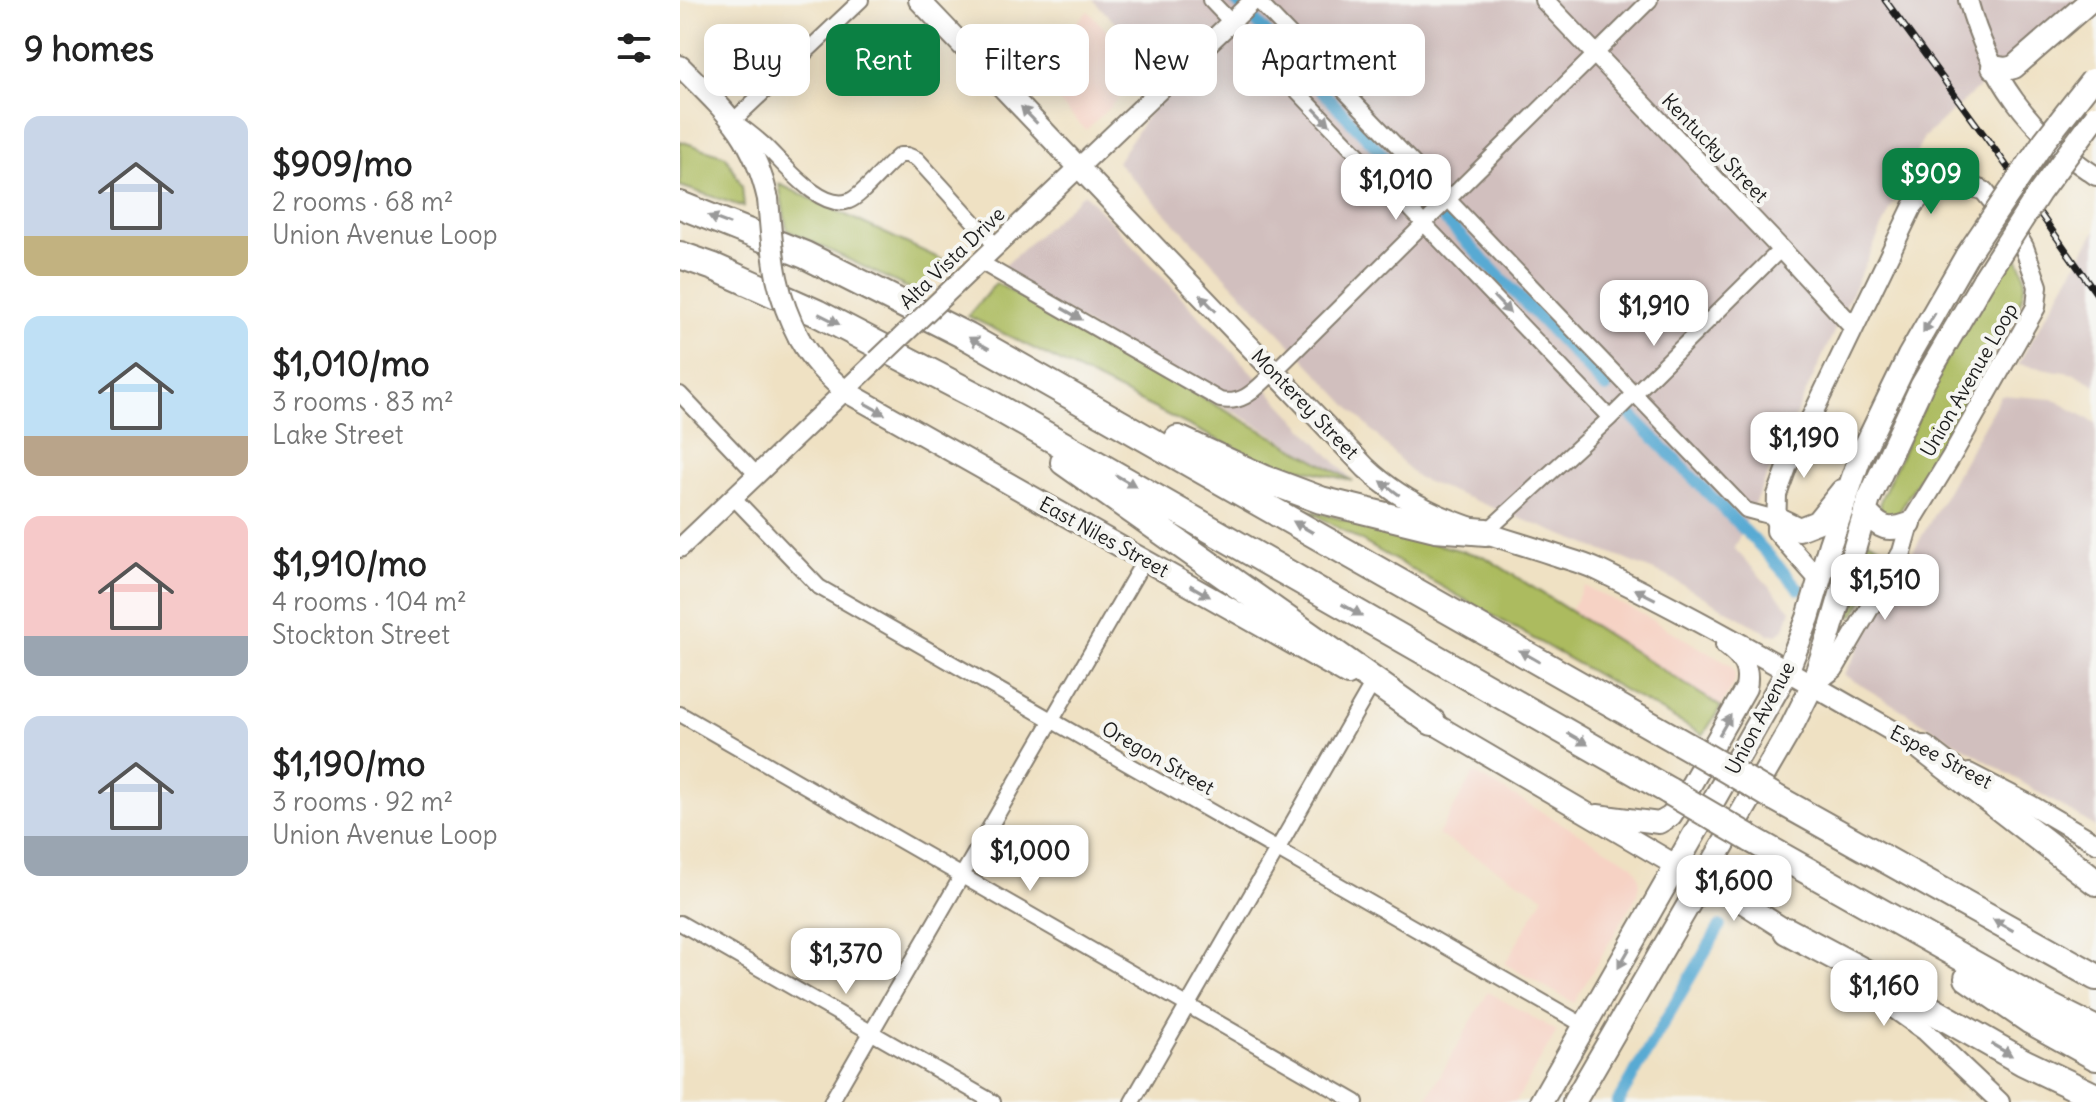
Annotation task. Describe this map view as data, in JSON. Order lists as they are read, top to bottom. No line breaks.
{"streets":{"main road":["Monterey Street","East Niles Street","Union Avenue","Espee Street"],"street":["Kentucky Street","Alta Vista Drive","Union Avenue Loop","Oregon Street"]},"crossings":[["Kentucky Street","Union Avenue Loop"],["Alta Vista Drive","Monterey Street"],["Alta Vista Drive","East Niles Street"],["Alta Vista Drive","Oregon Street"],["Union Avenue Loop","Union Avenue"],["Monterey Street","Union Avenue"],["Monterey Street","Espee Street"],["East Niles Street","Union Avenue"],["Union Avenue","Espee Street"],["Union Avenue","Oregon Street"]],"one_way":["Monterey Street","East Niles Street"],"page":{"heading":"9 homes","chip":["Buy","Rent","Filters","New","Apartment"],"list":[{"name":"$909/mo","note":"2 rooms · 68 m² · Union Avenue Loop"},{"name":"$1,010/mo","note":"3 rooms · 83 m² · Lake Street"},{"name":"$1,910/mo","note":"4 rooms · 104 m² · Stockton Street"},{"name":"$1,190/mo","note":"3 rooms · 92 m² · Union Avenue Loop"}],"price":["$909","$1,010","$1,910","$1,190","$1,510","$1,000","$1,600","$1,370","$1,160"]}}
